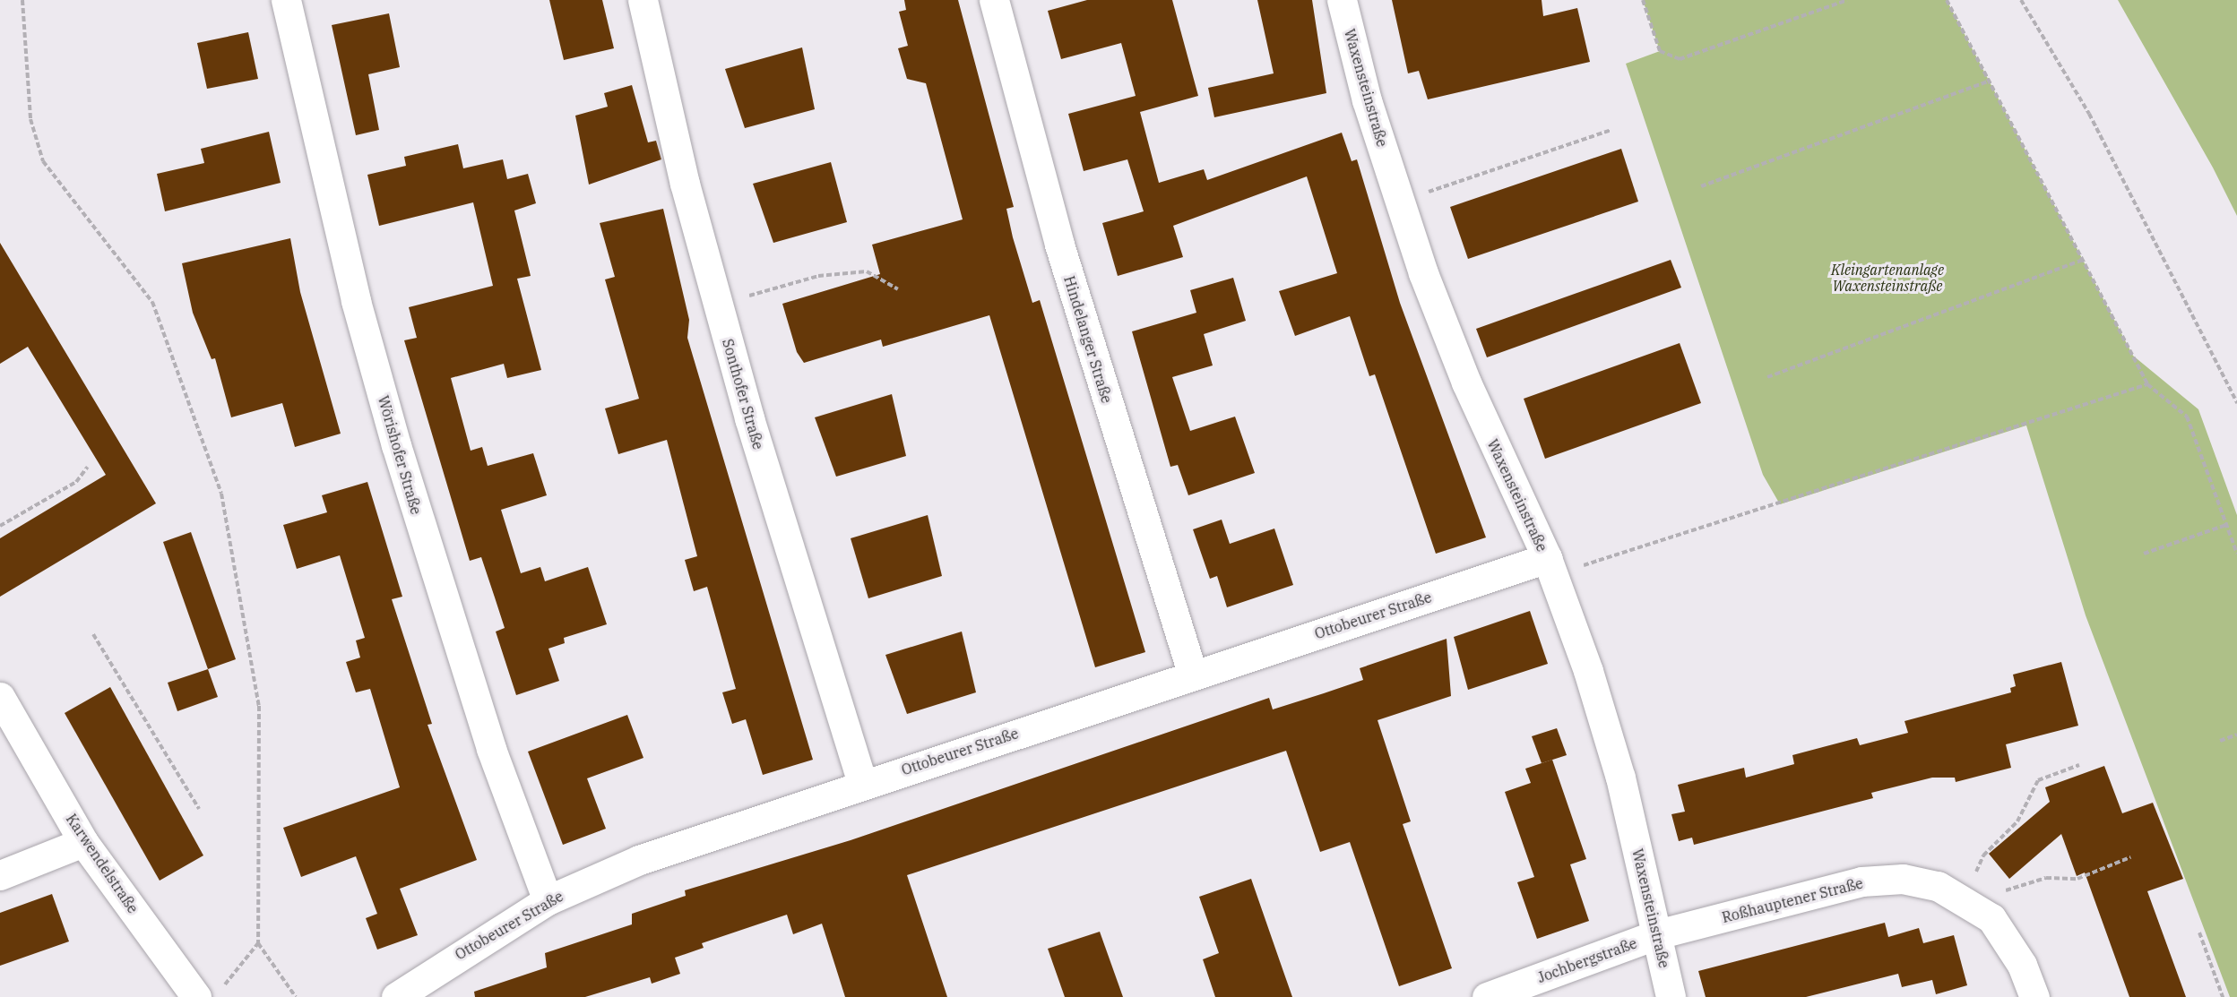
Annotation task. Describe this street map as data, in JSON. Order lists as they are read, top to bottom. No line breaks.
{"streets":{"street":["Waxensteinstraße","Hindelanger Straße","Sonthofer Straße","Wörishofer Straße","Ottobeurer Straße","Karwendelstraße","Roßhauptener Straße","Jochbergstraße"]},"crossings":[["Waxensteinstraße","Ottobeurer Straße"],["Waxensteinstraße","Roßhauptener Straße"],["Waxensteinstraße","Jochbergstraße"],["Hindelanger Straße","Ottobeurer Straße"],["Sonthofer Straße","Ottobeurer Straße"],["Wörishofer Straße","Ottobeurer Straße"],["Roßhauptener Straße","Jochbergstraße"]],"parks":["Kleingartenanlage Waxensteinstraße"]}
